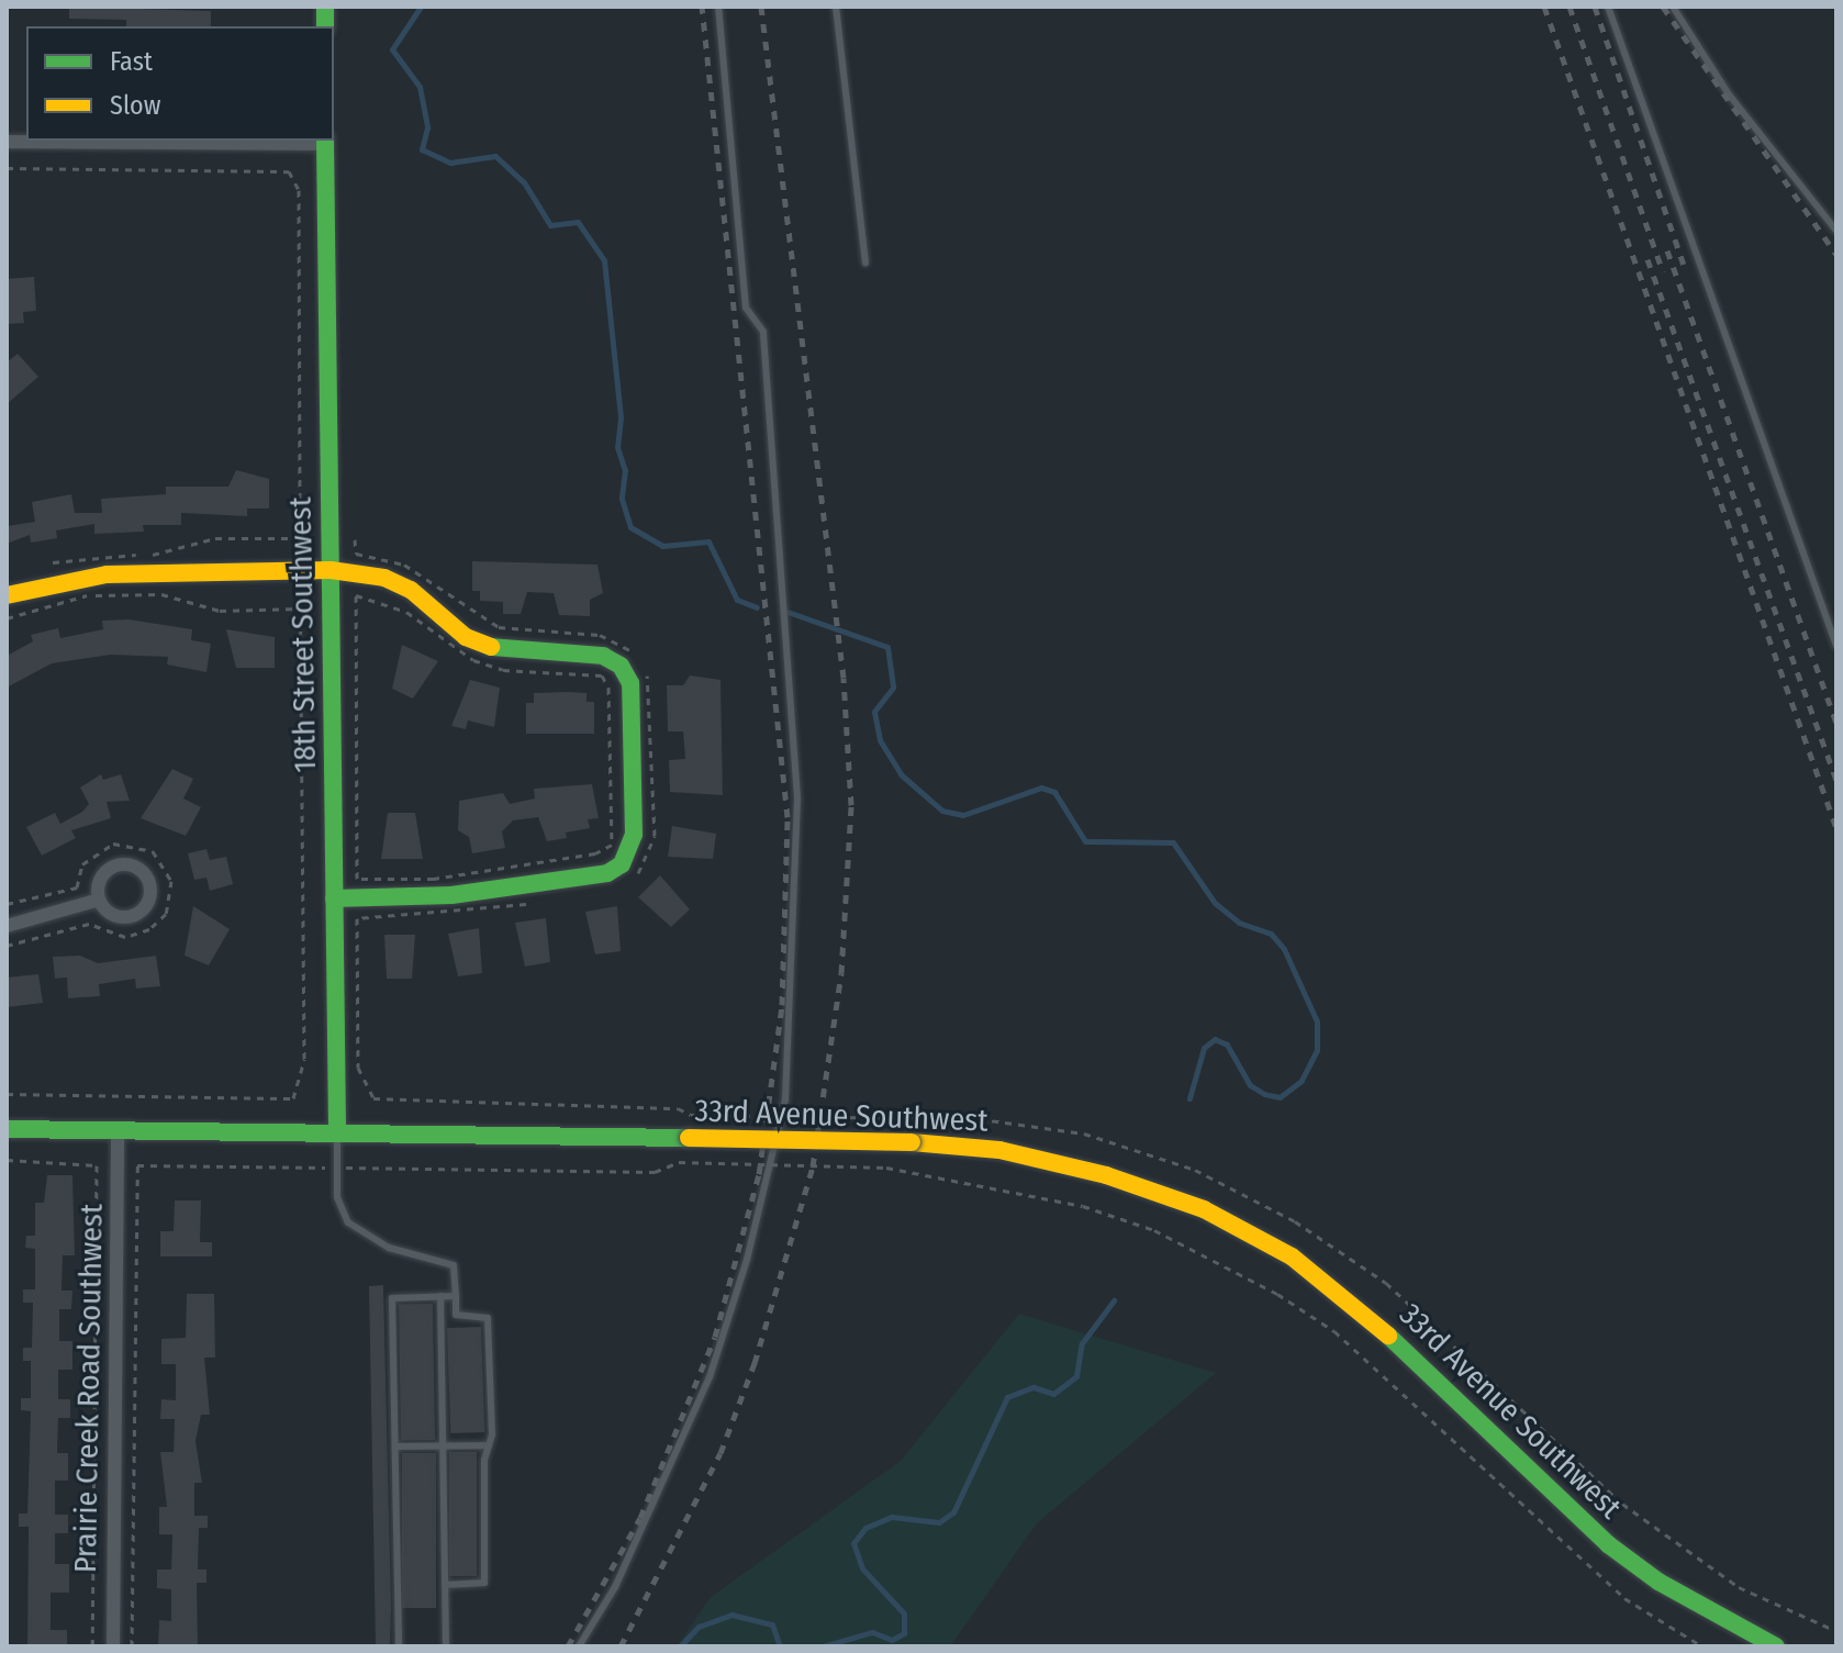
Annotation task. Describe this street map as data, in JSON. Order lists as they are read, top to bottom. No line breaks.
{"streets":{"street":["18th Street Southwest","33rd Avenue Southwest","Prairie Creek Road Southwest"]},"crossings":[["18th Street Southwest","33rd Avenue Southwest"],["33rd Avenue Southwest","Prairie Creek Road Southwest"]],"legend":["Fast","Slow"]}
